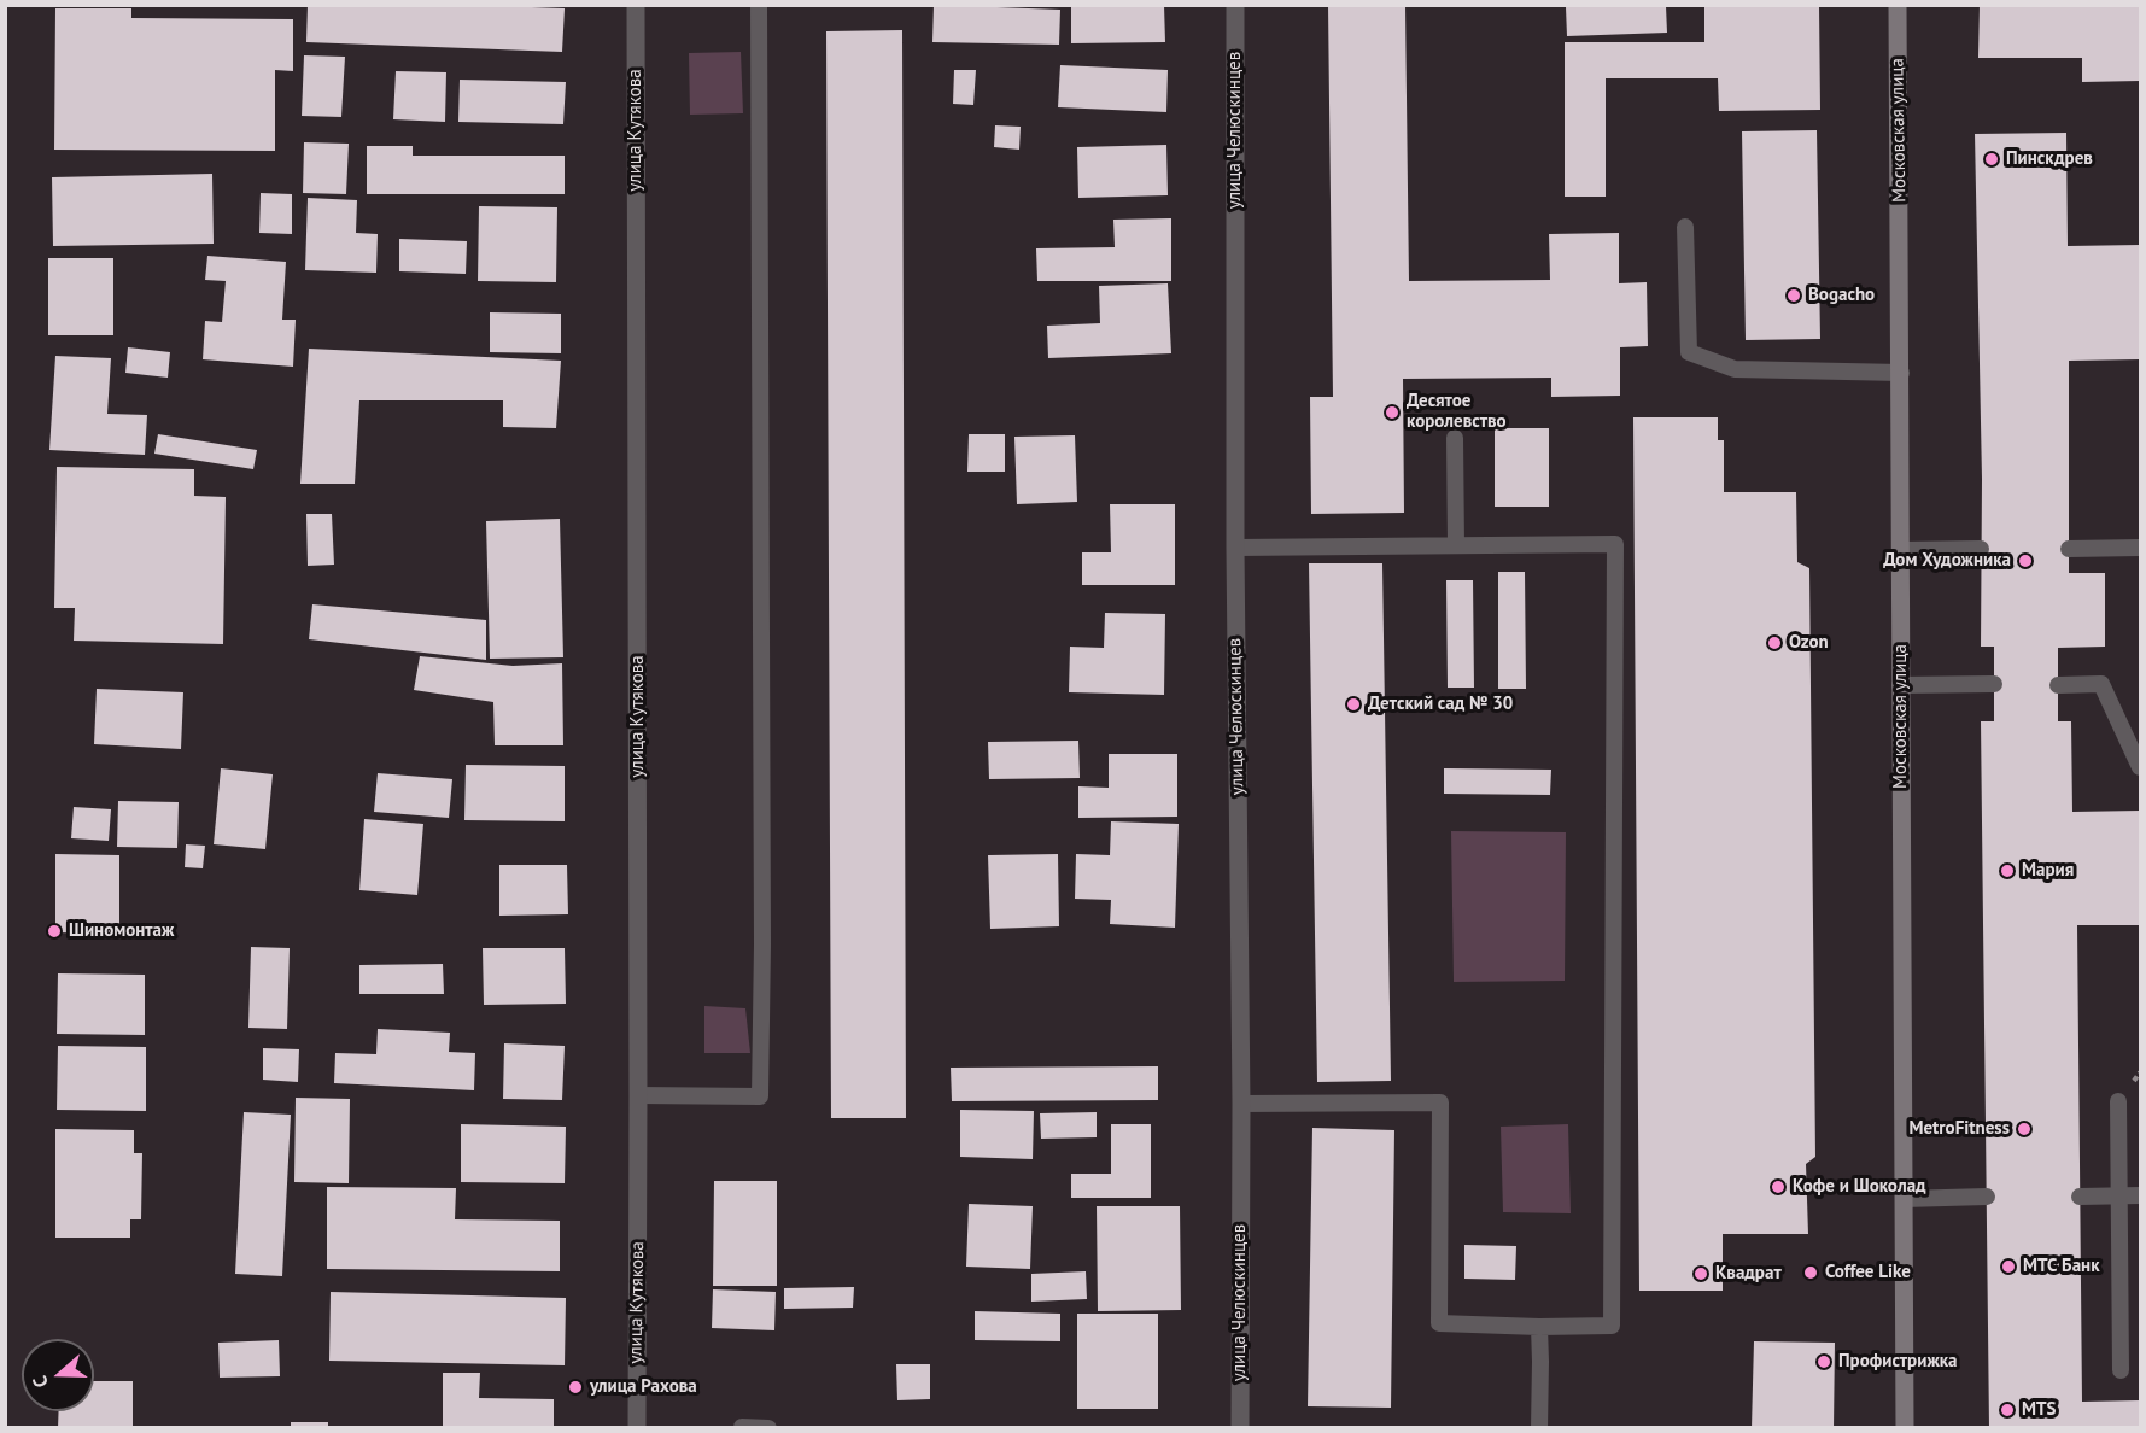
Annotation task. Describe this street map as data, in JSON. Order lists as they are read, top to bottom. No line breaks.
{"streets":{"main road":["Московская улица"],"street":["улица Кутякова","улица Челюскинцев"]},"places":["Пинскдрев","Bogacho","Десятое королевство","Дом Художника","Ozon","Детский сад № 30","Мария","Шиномонтаж","MetroFitness","Кофе и Шоколад","МТС Банк","Coffee Like","Квадрат","Профистрижка","улица Рахова","MTS"],"north":"left"}
